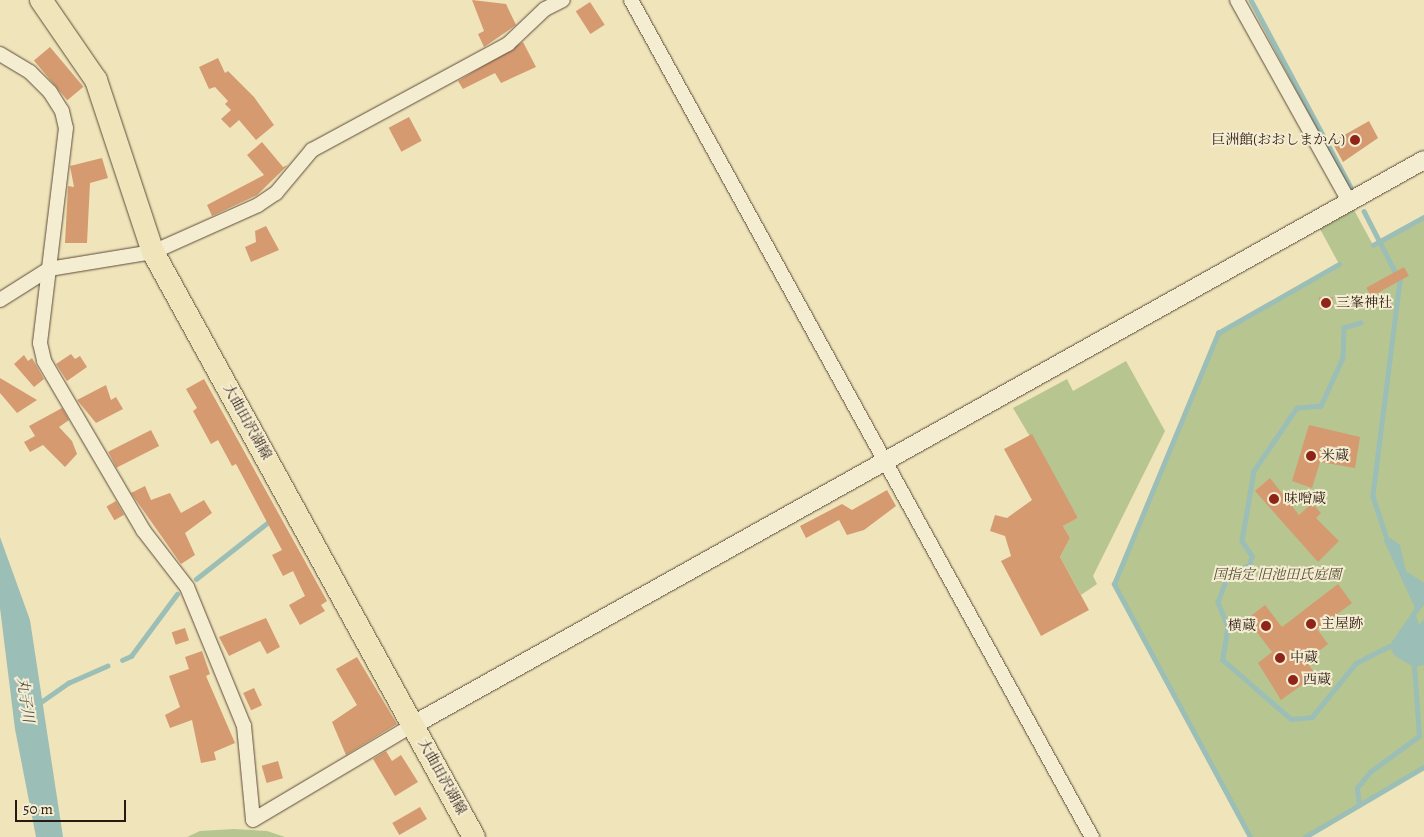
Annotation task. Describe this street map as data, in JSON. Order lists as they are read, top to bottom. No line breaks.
{"streets":{"main road":["大曲田沢湖線"]},"water":["丸子川"],"parks":["国指定 旧池田氏庭園"],"places":["巨洲館(おおしまかん)","三峯神社","米蔵","味噌蔵","主屋跡","横蔵","中蔵","西蔵"],"scale_bar":"50 m"}
